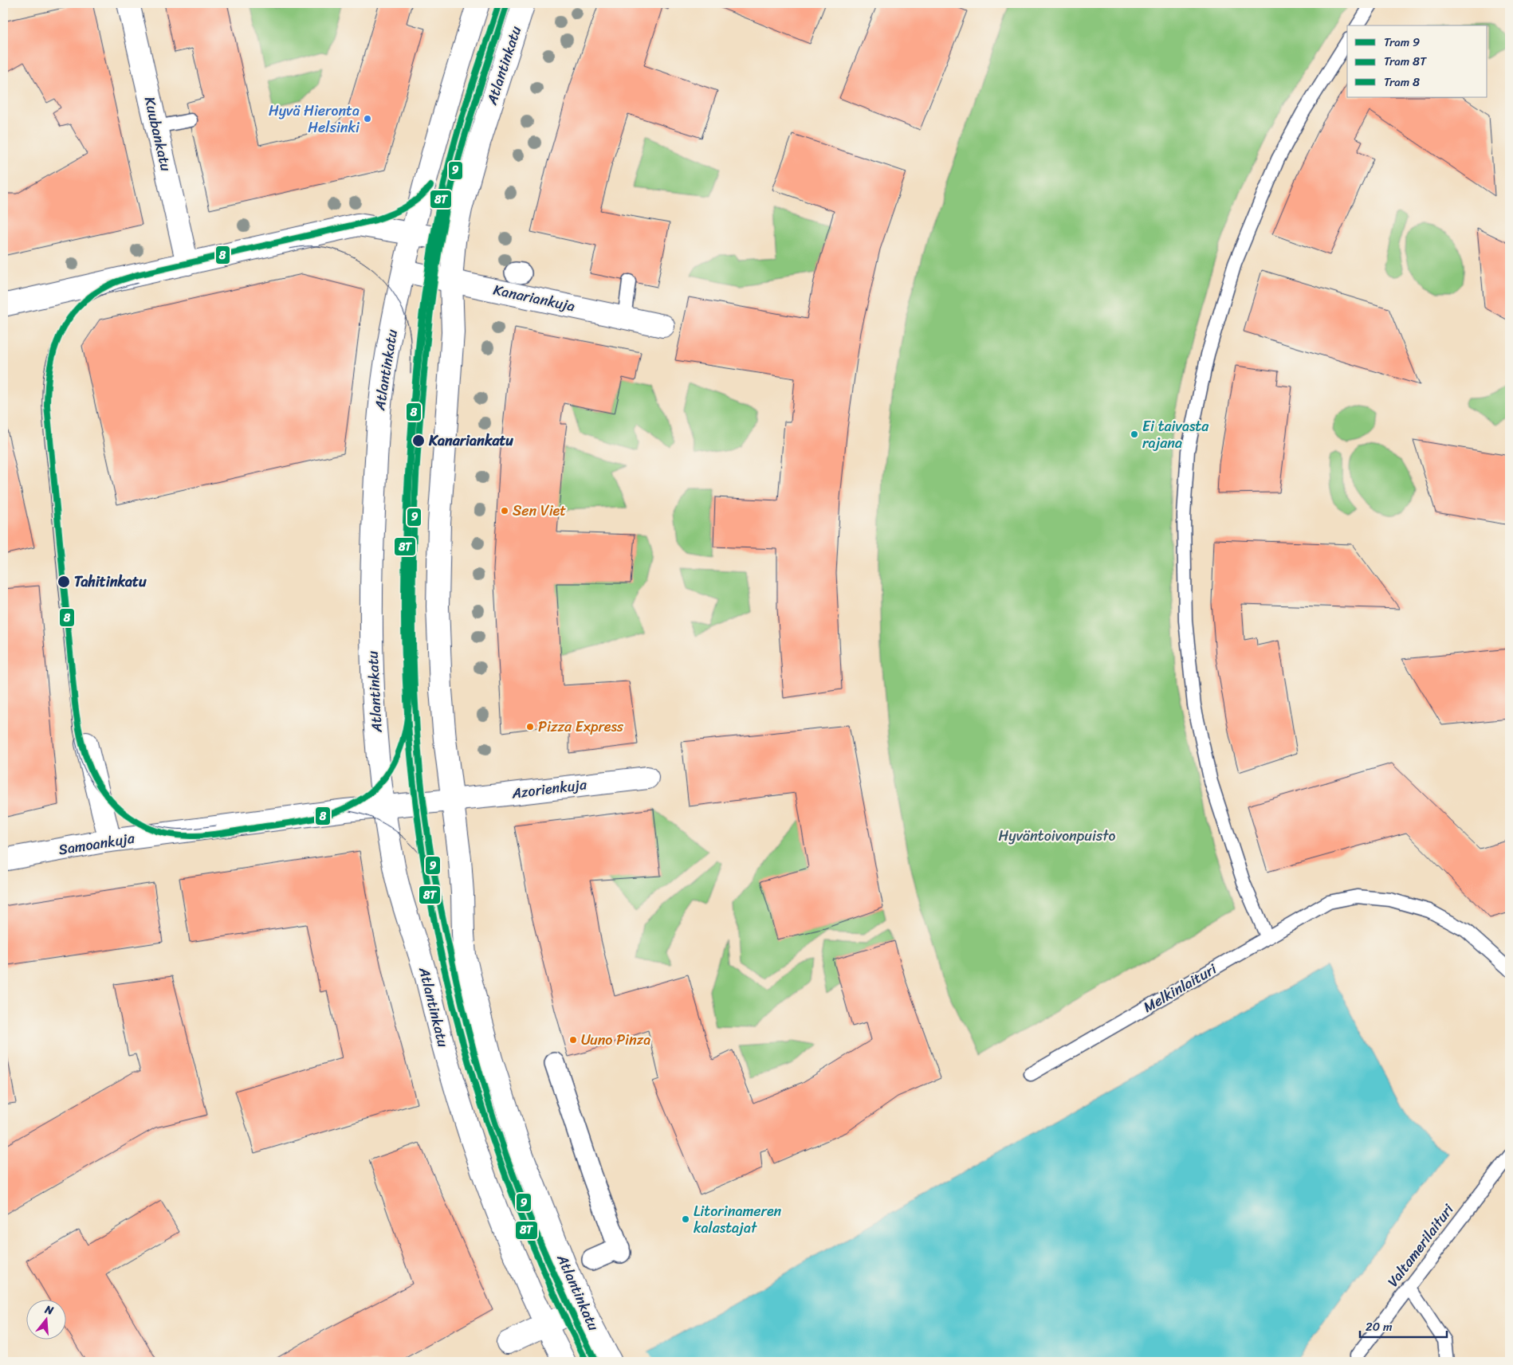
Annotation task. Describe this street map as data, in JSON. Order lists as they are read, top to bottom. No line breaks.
{"streets":{"street":["Atlantinkatu","Kuubankatu","Kanariankuja","Azorienkuja","Samoankuja"],"lane":["Melkinlaituri","Valtamerilaituri"]},"crossings":[["Atlantinkatu","Kanariankuja"],["Atlantinkatu","Azorienkuja"],["Atlantinkatu","Samoankuja"],["Azorienkuja","Samoankuja"]],"parks":["Hyväntoivonpuisto"],"places":["Hyvä Hieronta Helsinki","Ei taivasta rajana","Kanariankatu","Sen Viet","Tahitinkatu","Pizza Express","Uuno Pinza","Litorinameren kalastajat"],"lines":["tram line 9","tram line 8T","tram line 8"],"legend":["Tram 9","Tram 8T","Tram 8"],"scale_bar":"20 m","north":"top"}
